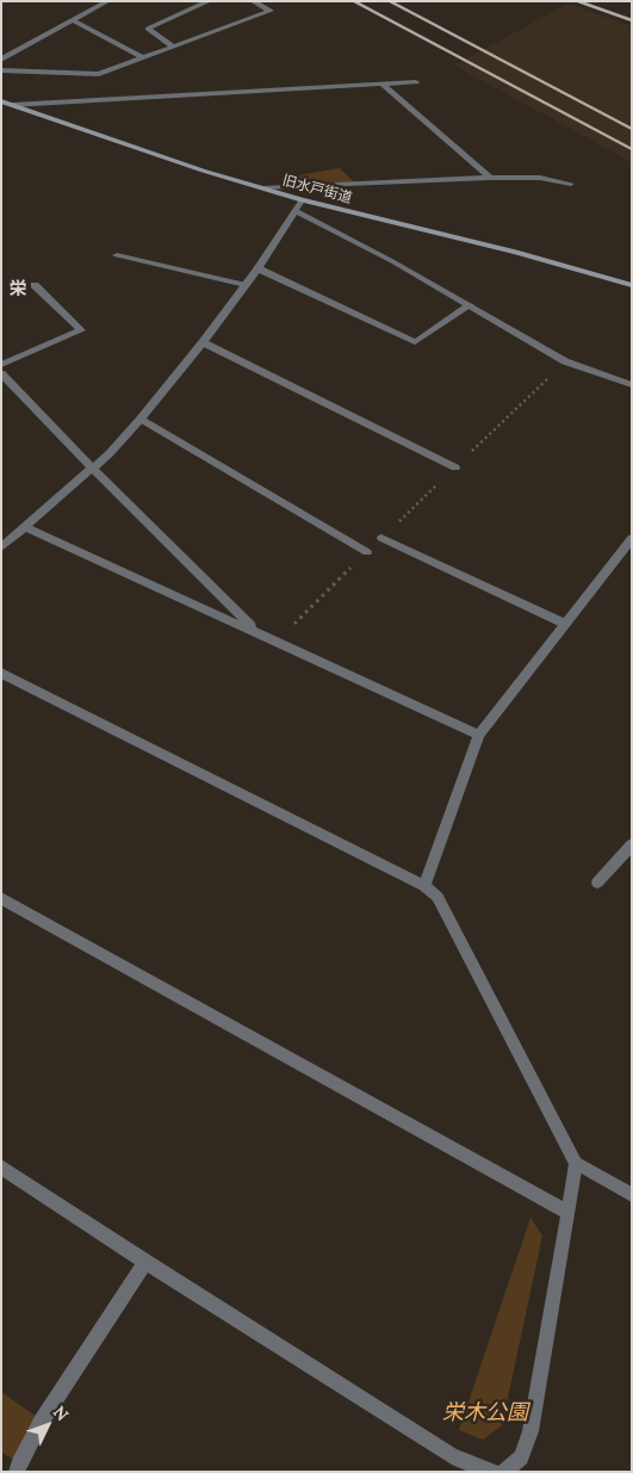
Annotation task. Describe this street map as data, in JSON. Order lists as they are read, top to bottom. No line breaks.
{"streets":{"street":["旧水戸街道"]},"districts":["栄"],"parks":["栄木公園"],"north":"top right"}
